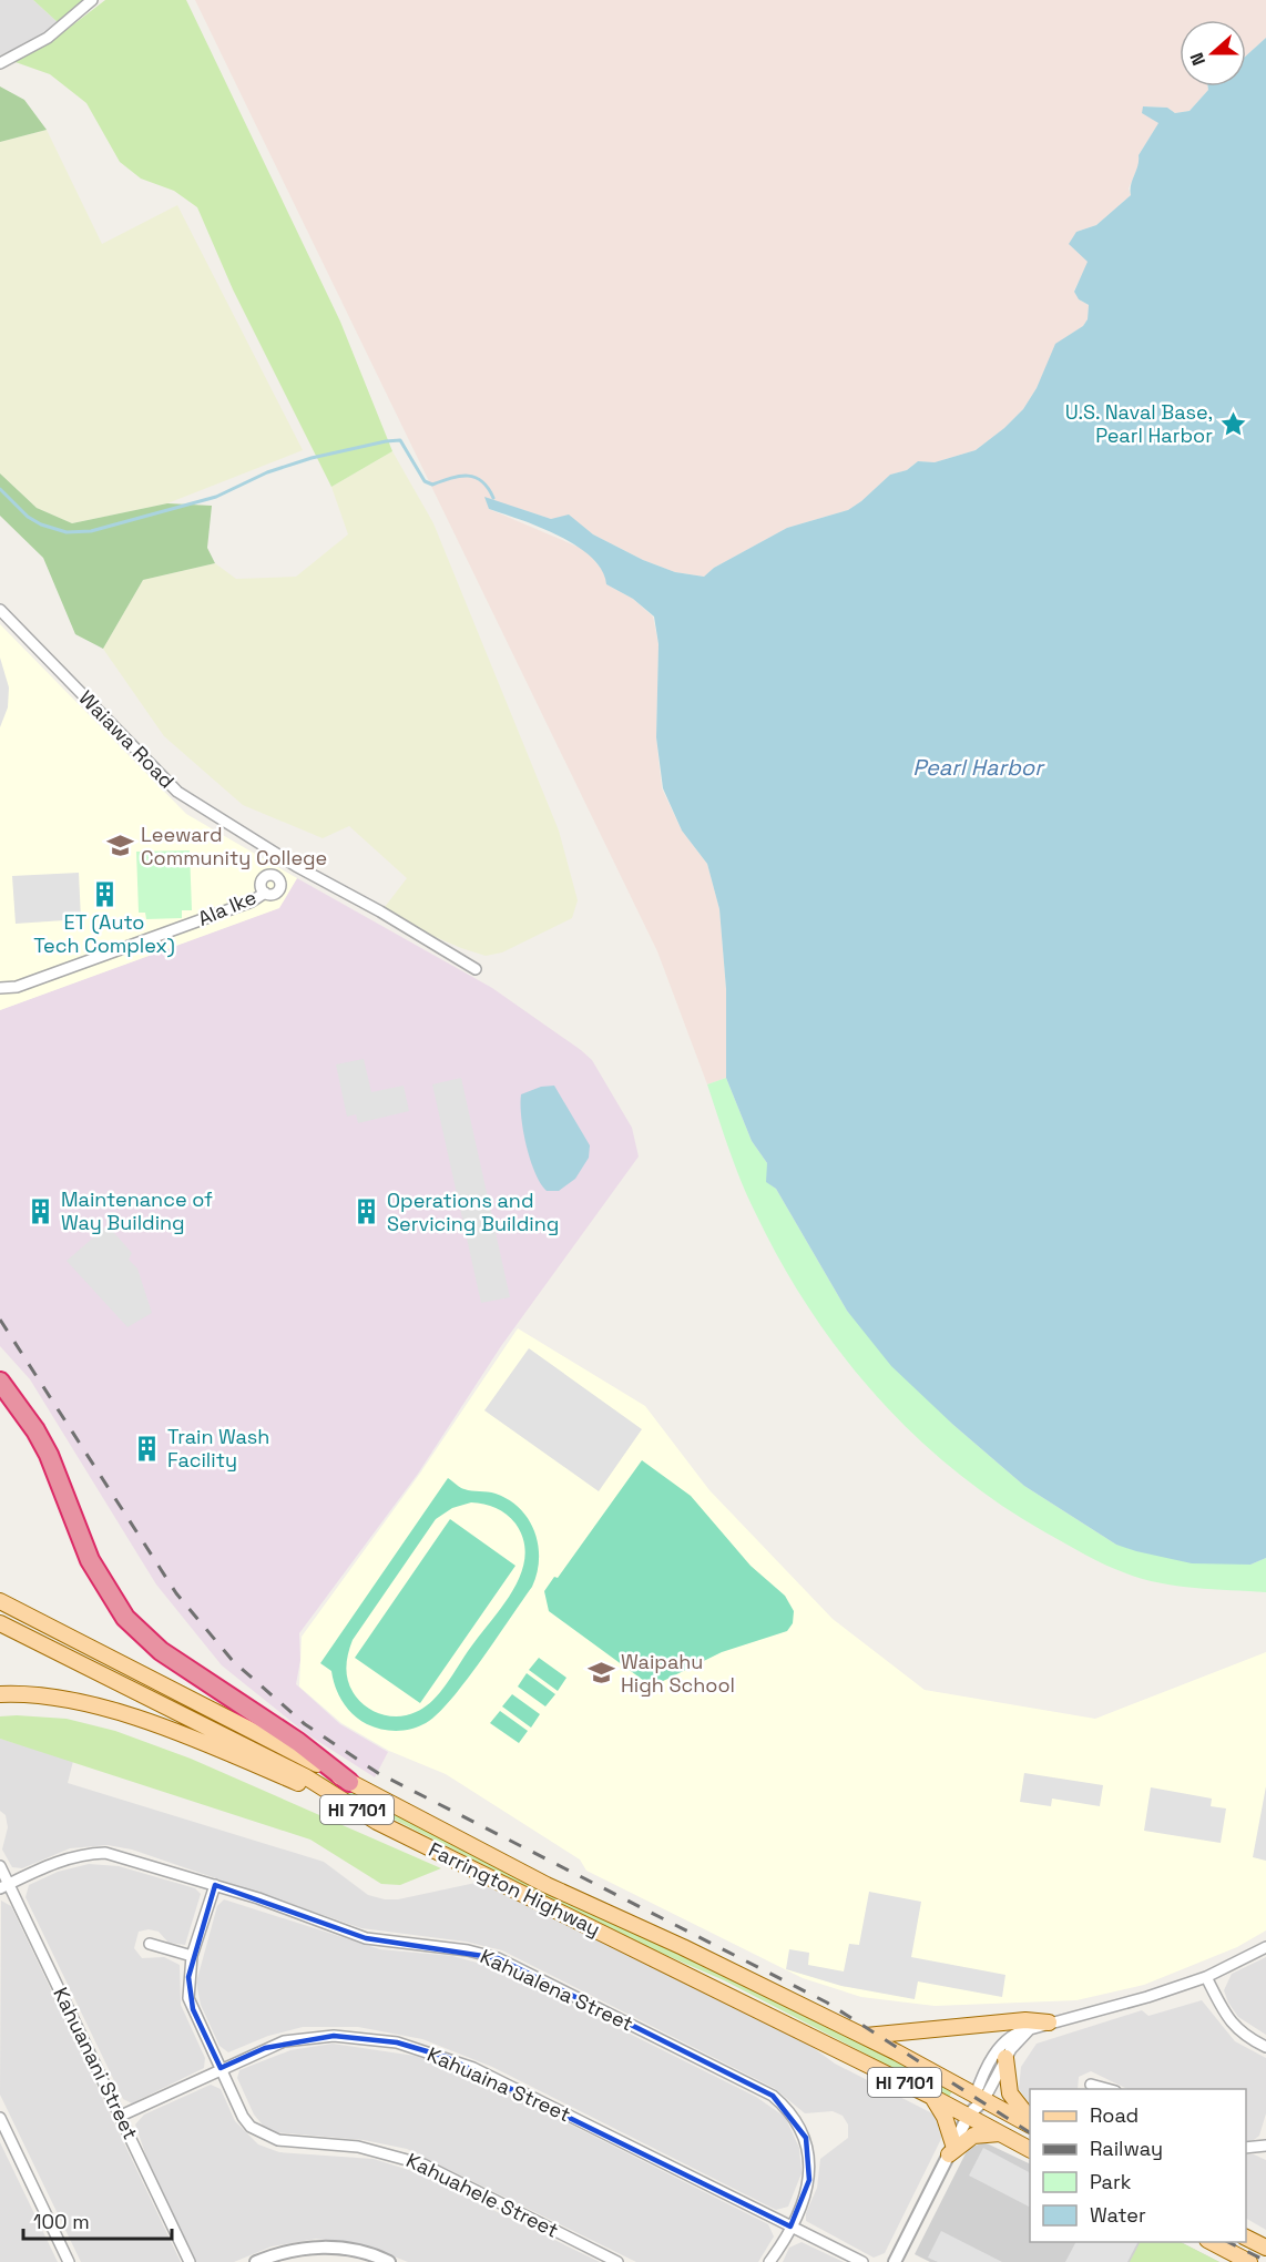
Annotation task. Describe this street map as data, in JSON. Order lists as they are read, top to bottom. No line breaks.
{"streets":{"main road":["HI 7101","Farrington Highway"],"street":["Waiawa Road","Ala Ike","Kahualena Street","Kahuanani Street","Kahuaina Street","Kahuahele Street"]},"crossings":[["Kahualena Street","Kahuanani Street"],["Kahualena Street","Kahuaina Street"],["Kahualena Street","Kahuahele Street"],["Kahuanani Street","Kahuaina Street"],["Kahuaina Street","Kahuahele Street"]],"water":["Pearl Harbor"],"places":{"place":["U.S. Naval Base, Pearl Harbor"],"school or university":["Leeward Community College","Waipahu High School"],"building":["ET (Auto Tech Complex)","Maintenance of Way Building","Operations and Servicing Building","Train Wash Facility"]},"legend":["Road","Railway","Park","Water"],"scale_bar":"100 m","north":"left"}
